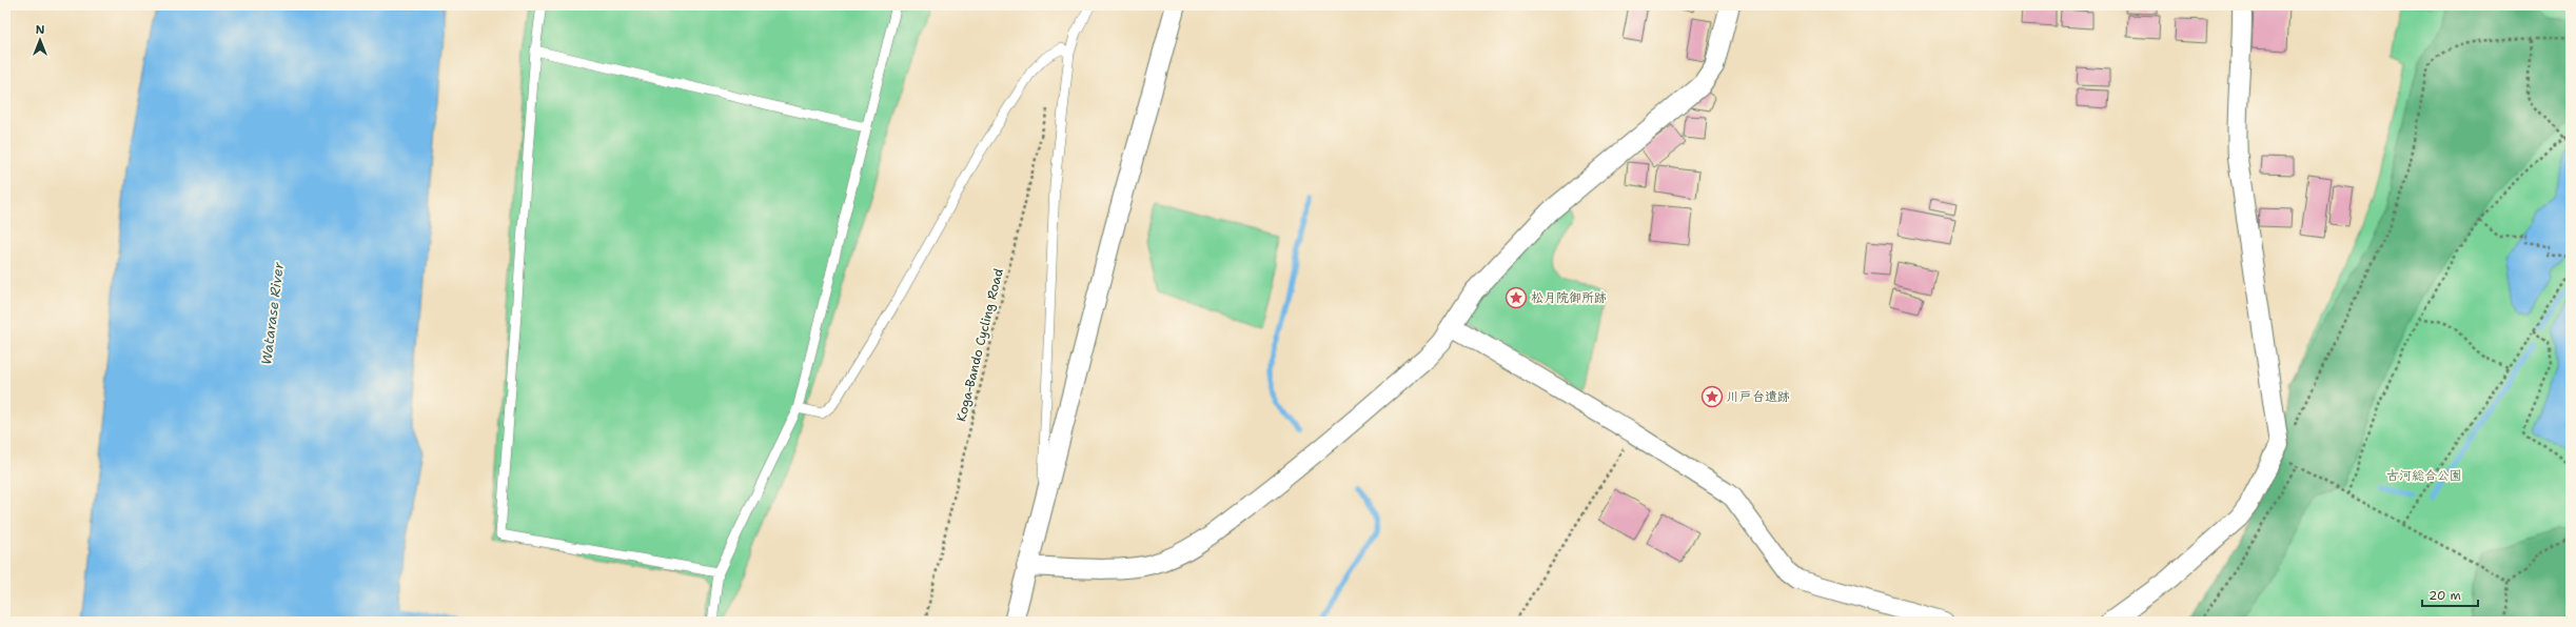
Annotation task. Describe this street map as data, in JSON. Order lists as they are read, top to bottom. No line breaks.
{"streets":{"path":["Koga-Bando Cycling Road"]},"water":["Watarase River"],"parks":["古河総合公園"],"places":{"place":["松月院御所跡","川戸台遺跡"]},"scale_bar":"20 m","north":"top"}
